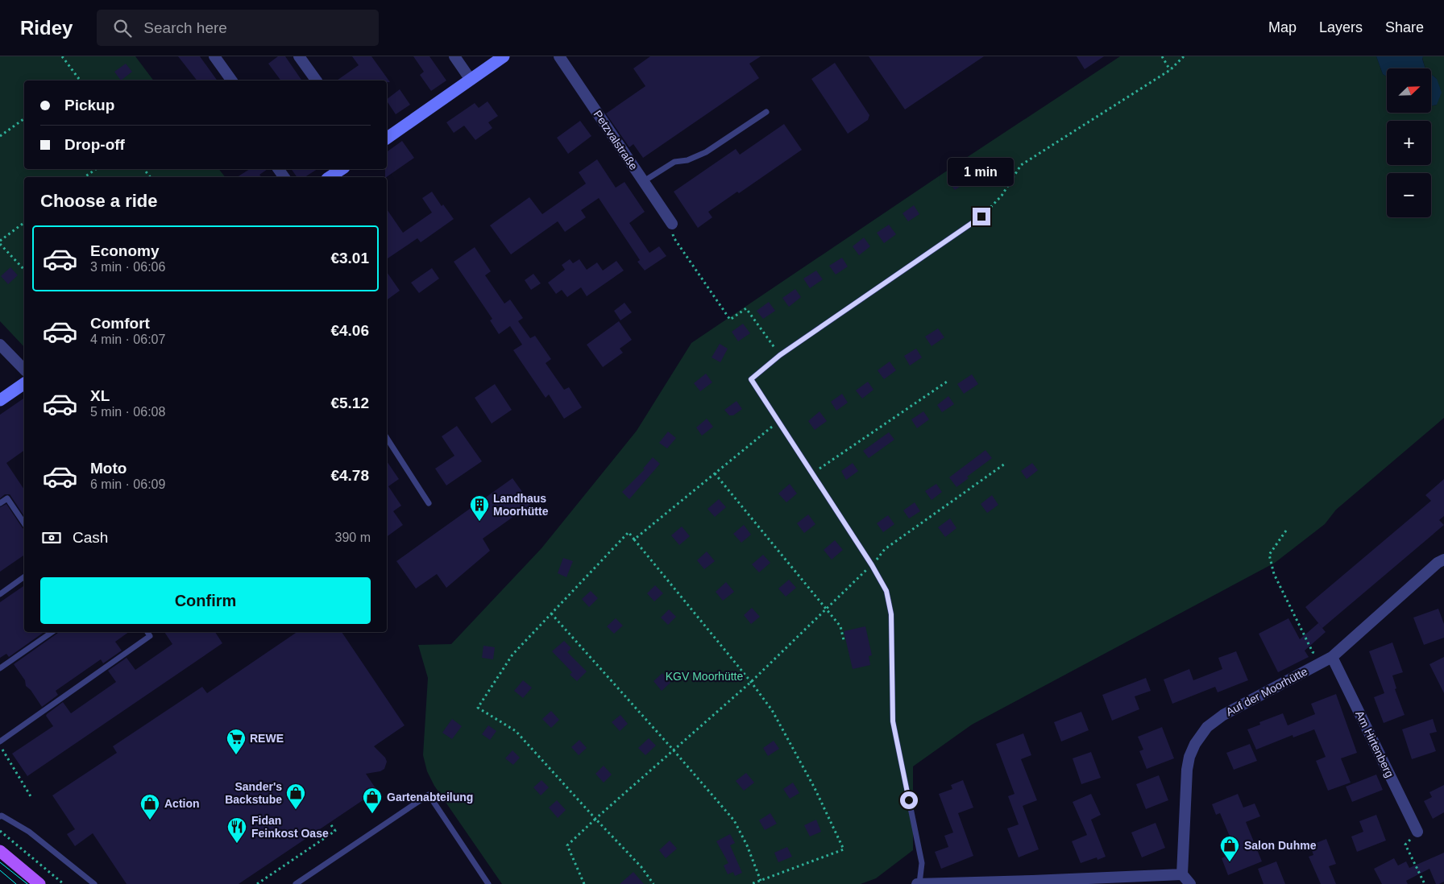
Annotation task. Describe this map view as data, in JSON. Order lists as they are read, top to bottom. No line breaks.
{"streets":{"street":["Petzvalstraße","Auf der Moorhütte","Am Hirtenberg"]},"crossings":[["Auf der Moorhütte","Am Hirtenberg"]],"parks":["KGV Moorhütte"],"places":{"building":["Landhaus Moorhütte"],"supermarket":["REWE"],"shop":["Sander's Backstube","Gartenabteilung","Action","Salon Duhme"],"restaurant":["Fidan Feinkost Oase"]},"north":"top right","page":{"header":"Ridey","search":"Search here","nav":["Map","Layers","Share"],"map_buttons":["+","−"],"banner":["Pickup","Drop-off"],"bubble":"1 min","heading":"Choose a ride","list":[{"name":"Economy","note":"3 min · 06:06","value":"€3.01"},{"name":"Comfort","note":"4 min · 06:07","value":"€4.06"},{"name":"XL","note":"5 min · 06:08","value":"€5.12"},{"name":"Moto","note":"6 min · 06:09","value":"€4.78"}],"pay":["Cash","390 m"],"buttons":"Confirm"}}
